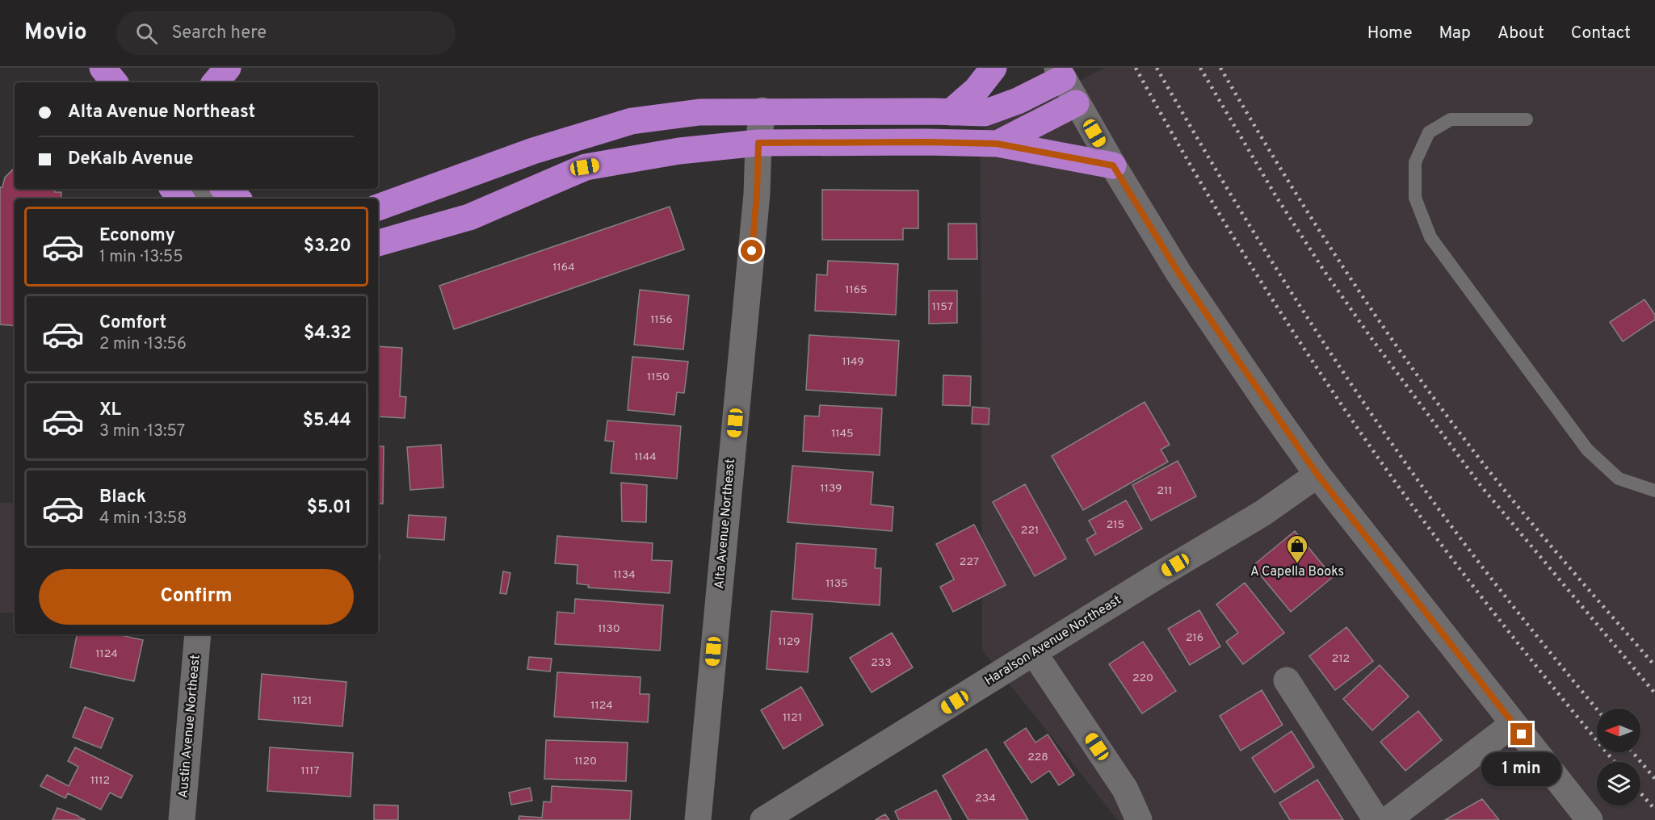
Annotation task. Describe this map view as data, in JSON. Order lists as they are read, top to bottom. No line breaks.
{"streets":{"street":["Alta Avenue Northeast","Haralson Avenue Northeast","Austin Avenue Northeast"]},"places":{"shop":["A Capella Books"]},"house_numbers":["1164","1165","1157","1156","1149","1150","1145","1144","1139","211","215","221","227","1134","1135","1130","216","1129","1124","212","233","220","1121","1124","1121","228","1120","1117","1112","234"],"north":"left","page":{"header":"Movio","search":"Search here","nav":["Home","Map","About","Contact"],"banner":["Alta Avenue Northeast","DeKalb Avenue"],"list":[{"name":"Economy","note":"1 min · 13:55","value":"$3.20"},{"name":"Comfort","note":"2 min · 13:56","value":"$4.32"},{"name":"XL","note":"3 min · 13:57","value":"$5.44"},{"name":"Black","note":"4 min · 13:58","value":"$5.01"}],"buttons":"Confirm","bubble":"1 min"}}
